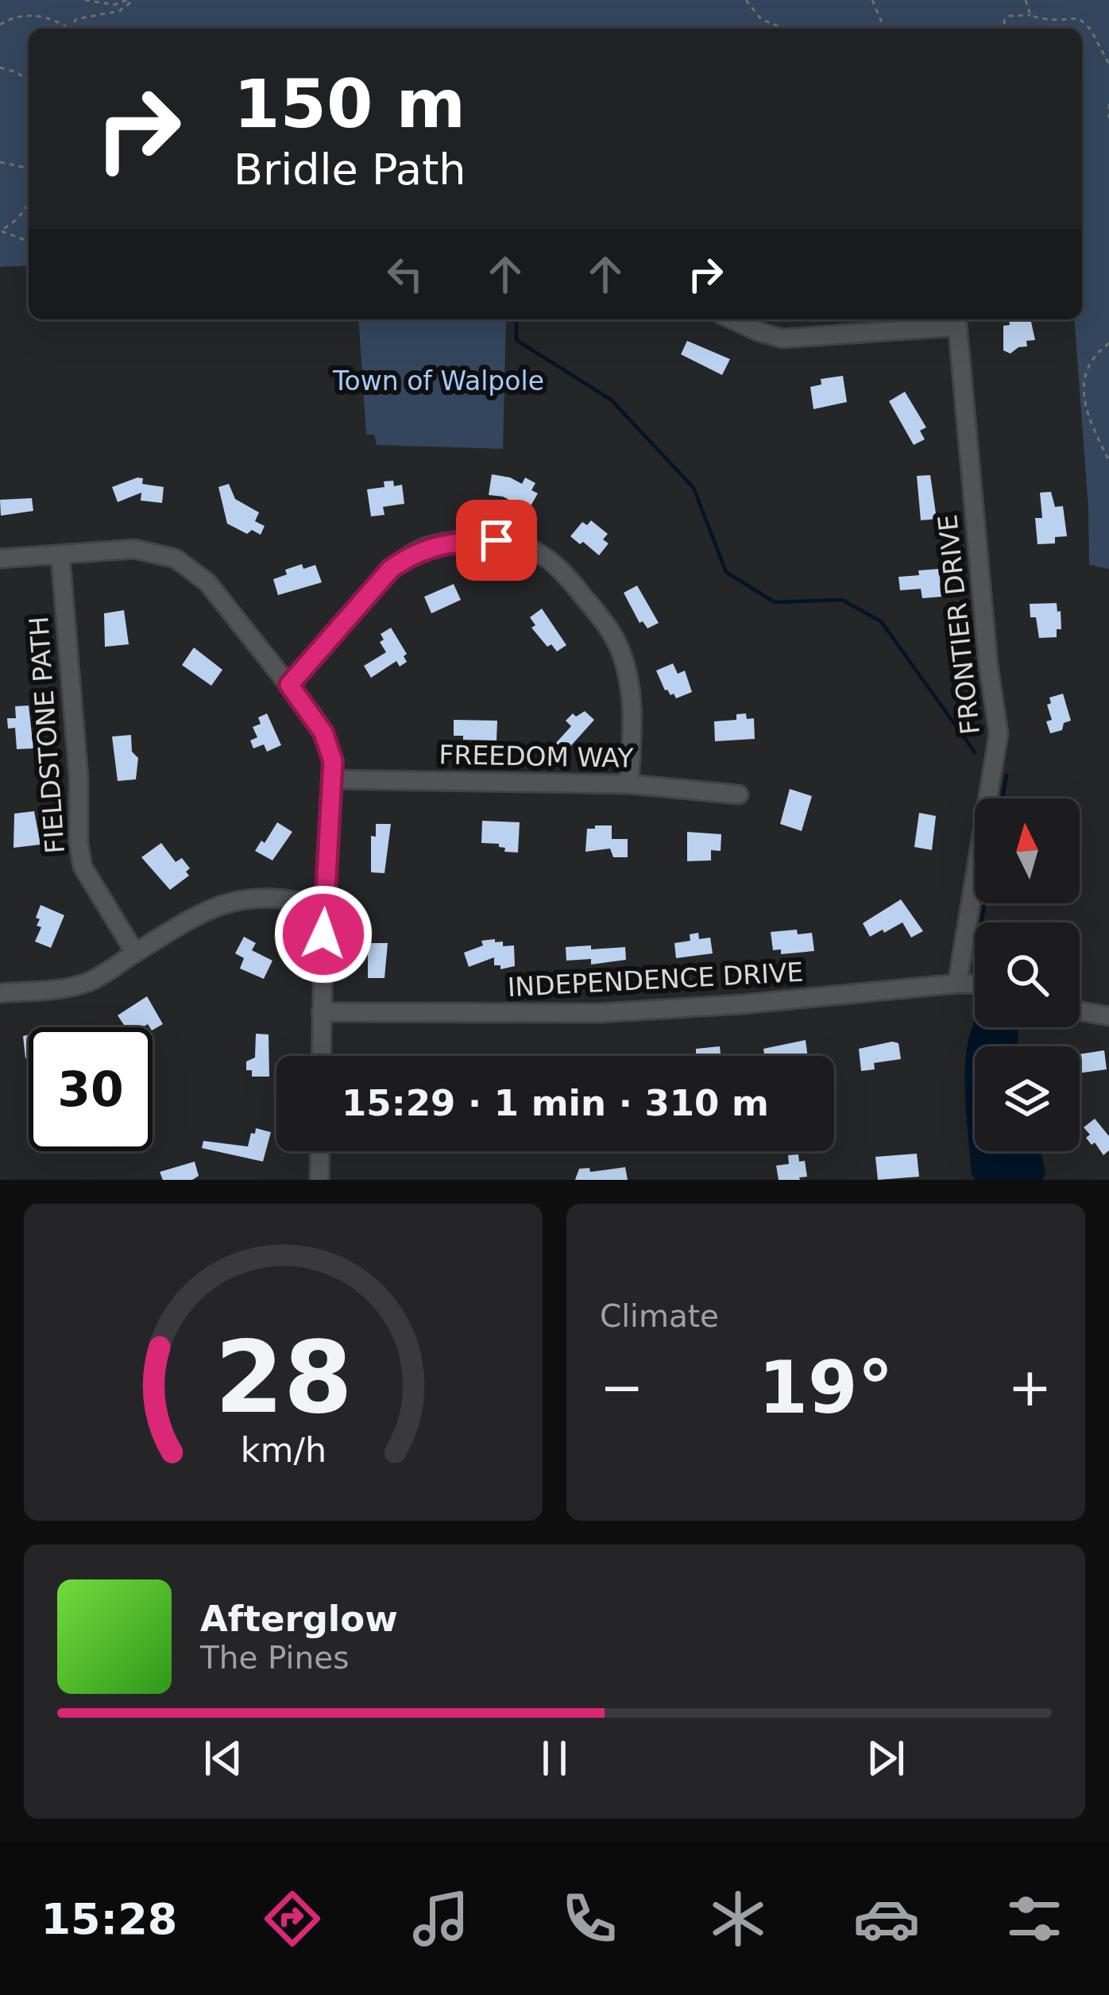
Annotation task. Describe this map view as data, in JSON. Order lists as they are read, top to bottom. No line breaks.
{"streets":{"street":["FRONTIER DRIVE","FIELDSTONE PATH","FREEDOM WAY","INDEPENDENCE DRIVE"]},"crossings":[["FRONTIER DRIVE","INDEPENDENCE DRIVE"]],"parks":["Town of Walpole"],"north":"top","page":{"turn":["150 m","Bridle Path"],"limit":"30","trip":"15:29 · 1 min · 310 m","tile":"Climate","heat":["−","19°","+"],"song":["Afterglow","The Pines"],"tabs":"15:28","gauge":["28","km/h"]}}
